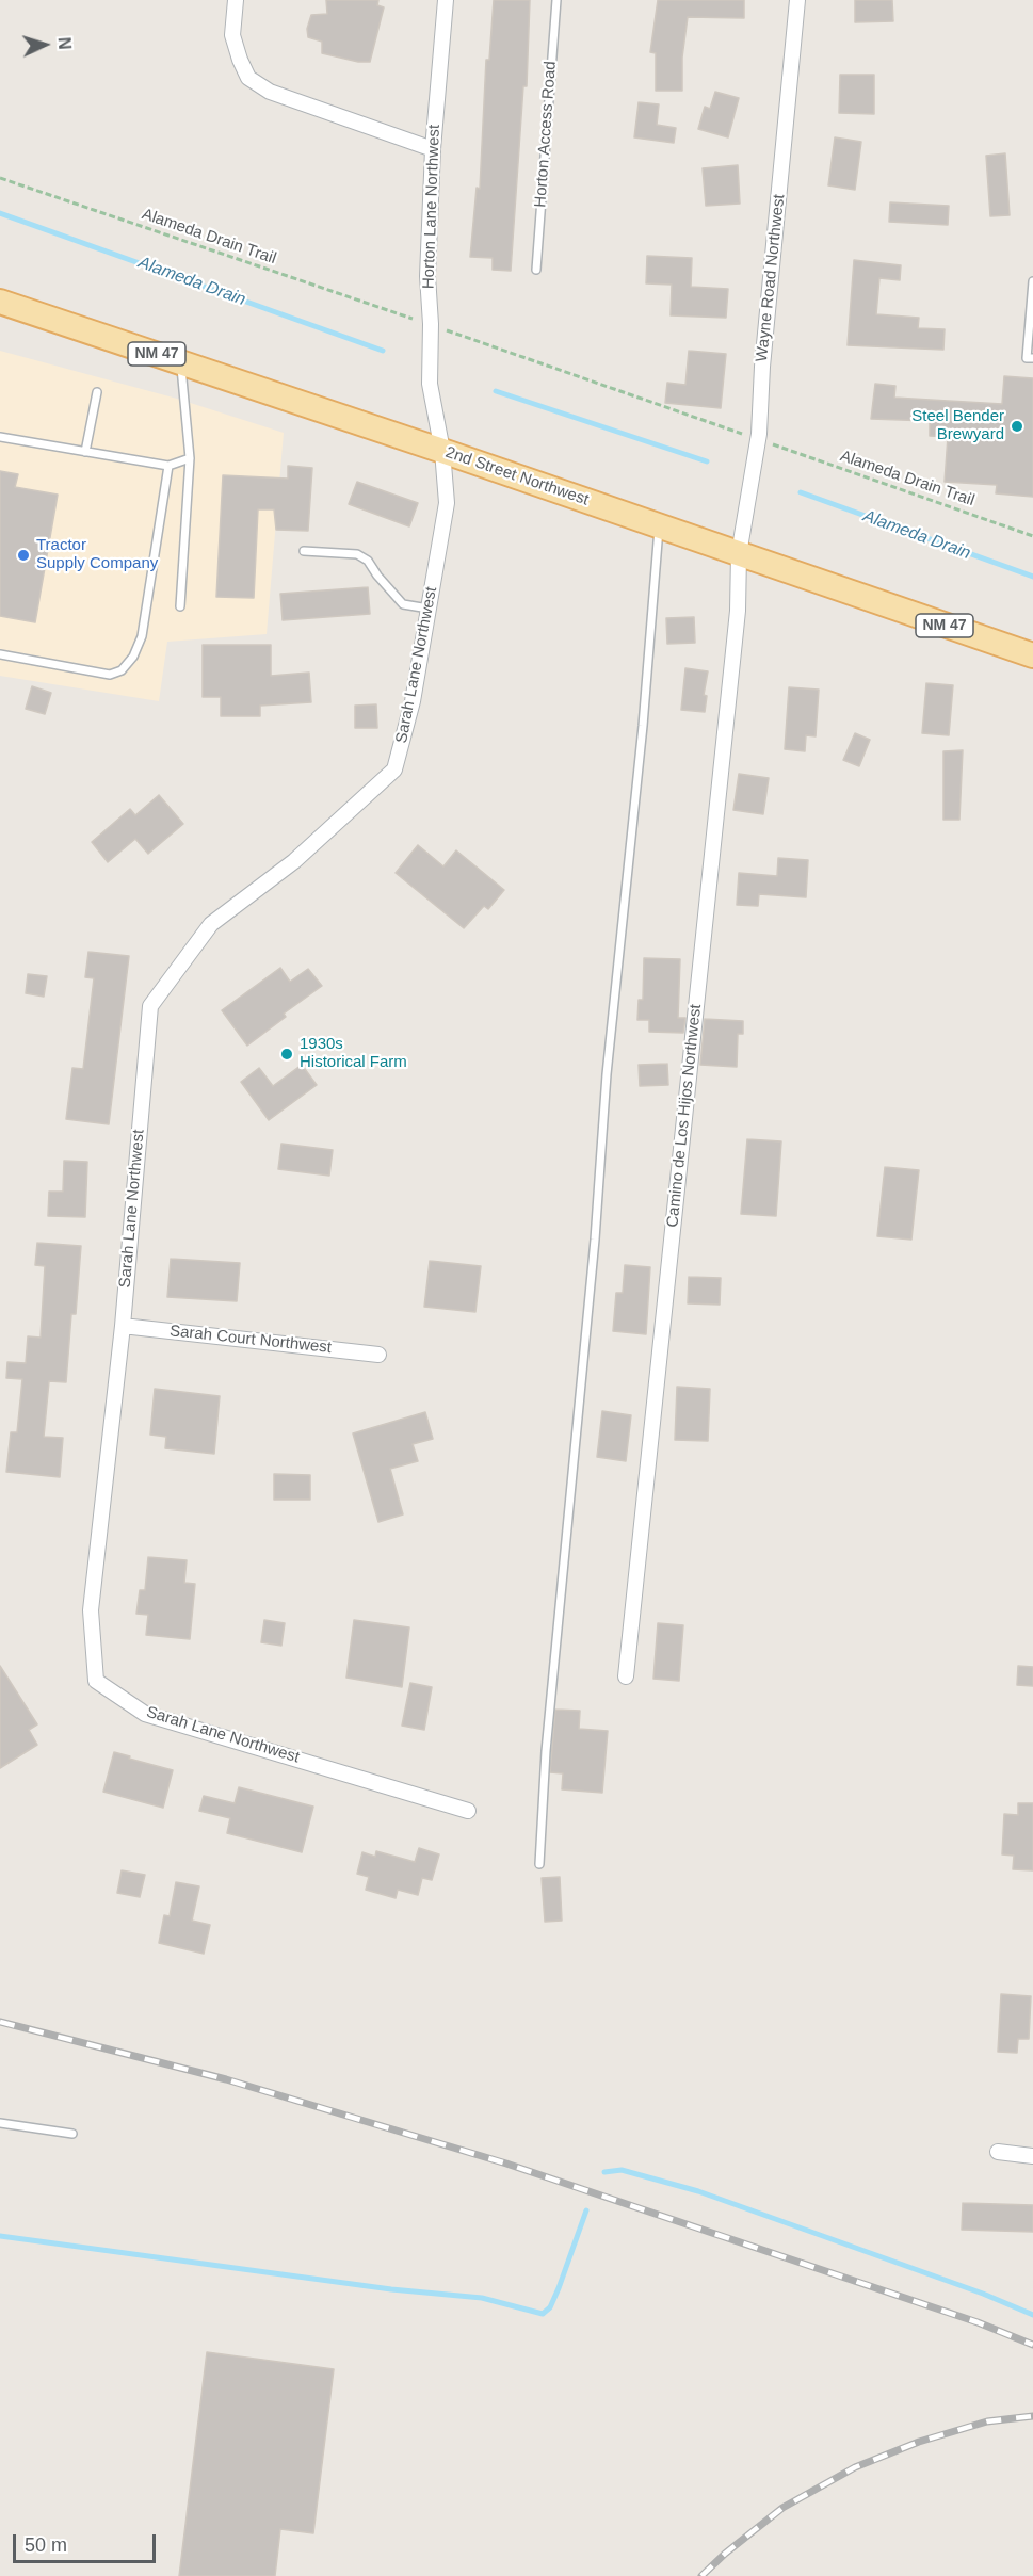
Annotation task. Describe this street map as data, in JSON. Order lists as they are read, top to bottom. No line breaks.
{"streets":{"main road":["NM 47","2nd Street Northwest"],"street":["Horton Lane Northwest","Wayne Road Northwest","Sarah Lane Northwest","Camino de Los Hijos Northwest","Sarah Court Northwest"],"lane":["Horton Access Road"],"path":["Alameda Drain Trail"]},"crossings":[["Horton Lane Northwest","2nd Street Northwest"],["Horton Lane Northwest","Sarah Lane Northwest"],["Wayne Road Northwest","2nd Street Northwest"],["Wayne Road Northwest","Camino de Los Hijos Northwest"],["2nd Street Northwest","Sarah Lane Northwest"],["2nd Street Northwest","Camino de Los Hijos Northwest"],["Sarah Lane Northwest","Sarah Court Northwest"]],"water":["Alameda Drain"],"places":["Steel Bender Brewyard","Tractor Supply Company","1930s Historical Farm"],"scale_bar":"50 m","north":"right"}
